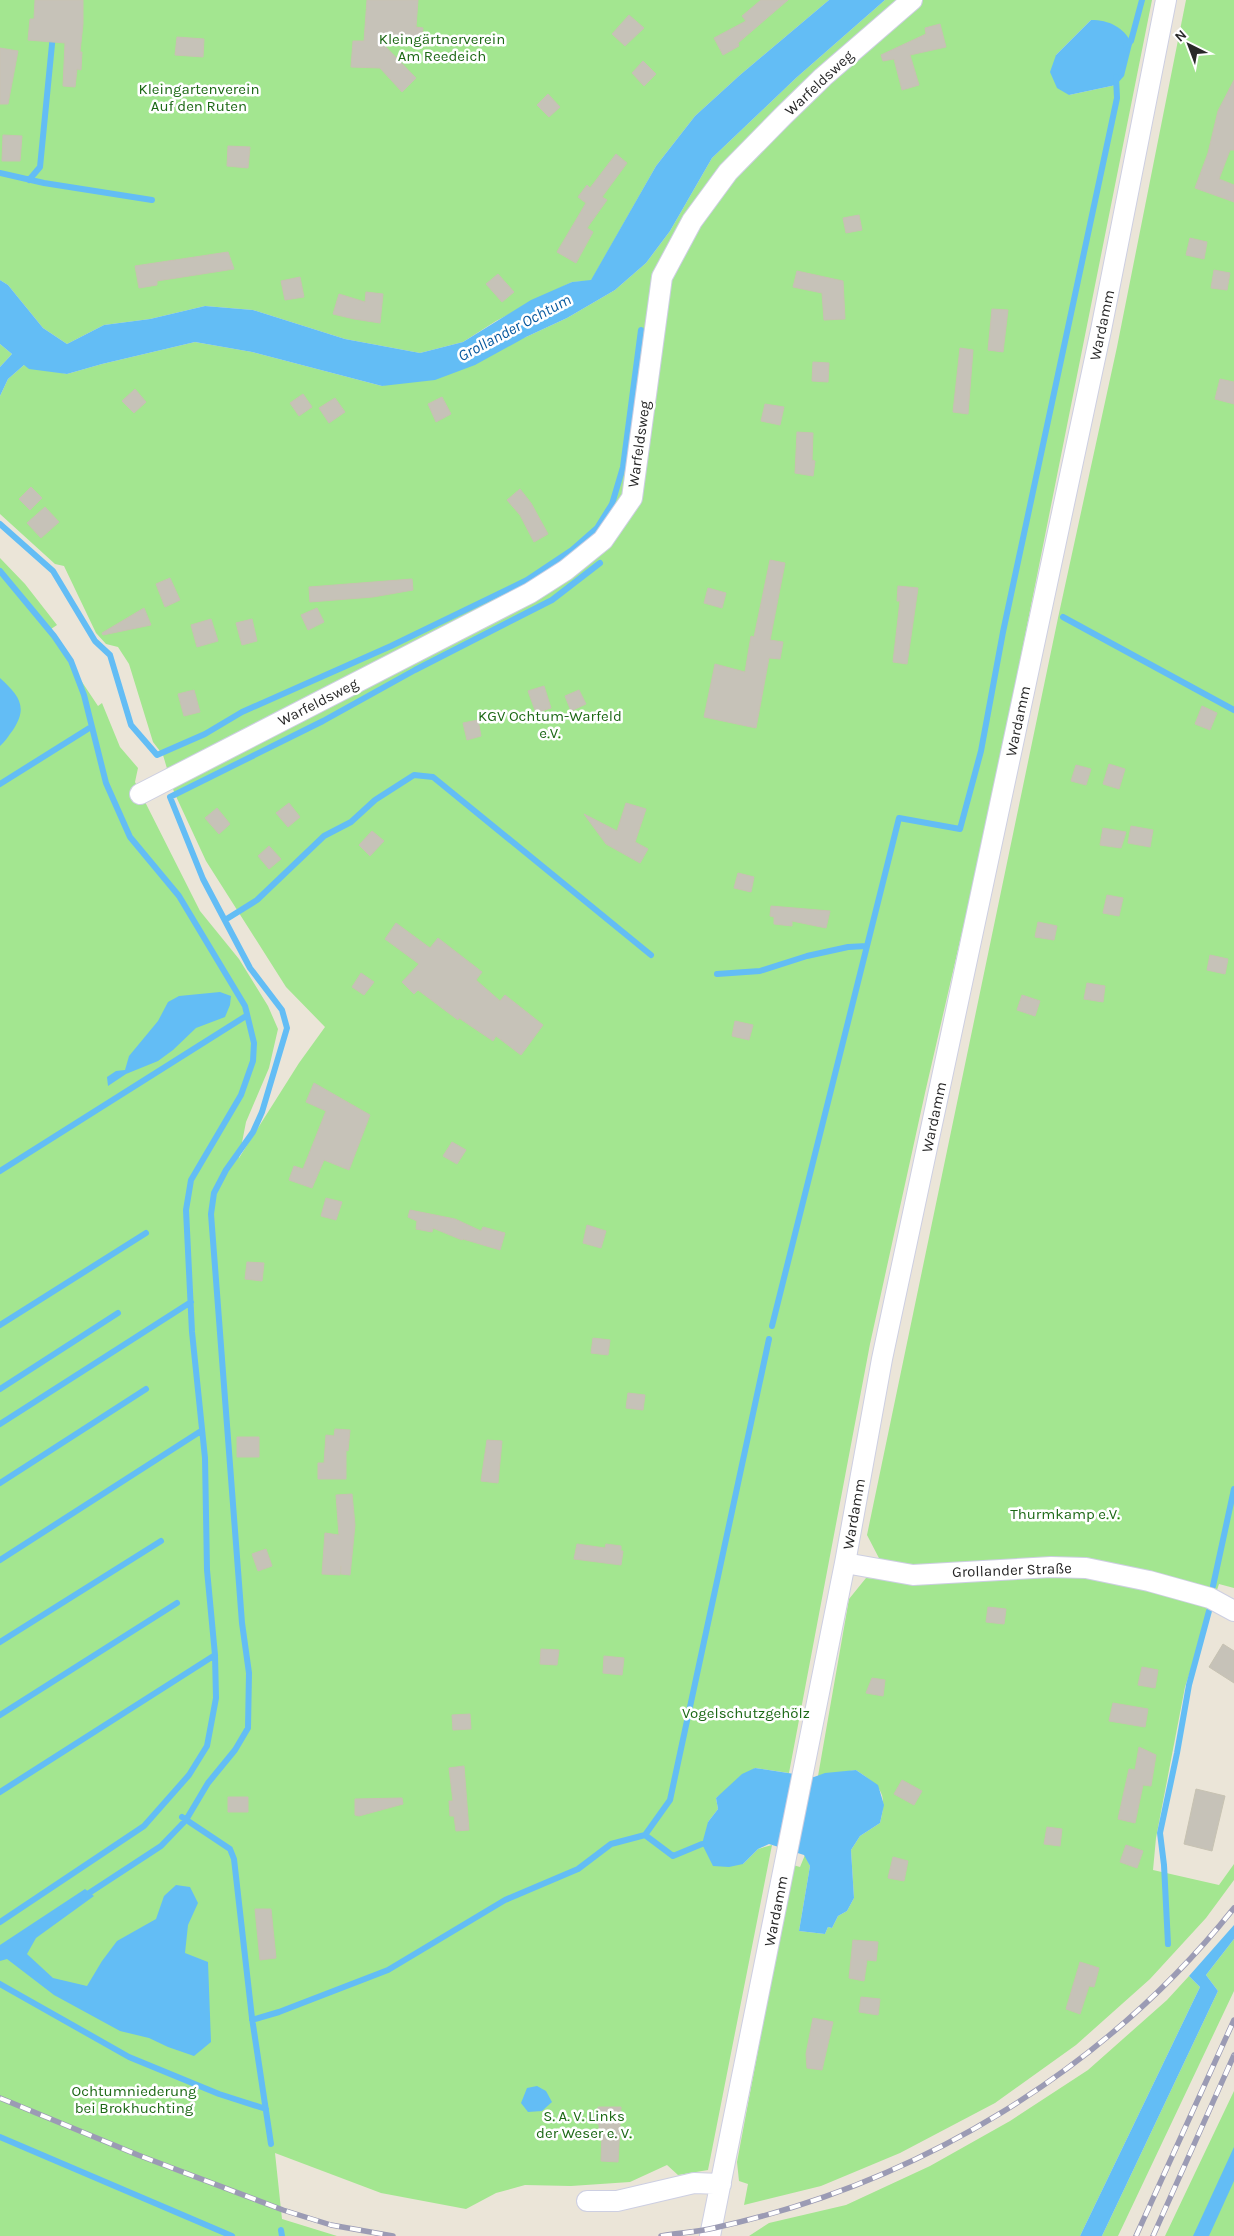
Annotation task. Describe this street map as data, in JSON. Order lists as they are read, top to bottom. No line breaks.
{"streets":{"street":["Warfeldsweg","Wardamm","Grollander Straße"]},"crossings":[["Wardamm","Grollander Straße"]],"water":["Grollander Ochtum"],"parks":["Kleingärtnerverein Am Reedeich","Kleingartenverein Auf den Ruten","KGV Ochtum-Warfeld e.V.","Thurmkamp e.V.","Vogelschutzgehölz","Ochtumniederung bei Brokhuchting","S. A. V. Links der Weser e. V."],"north":"top left"}
